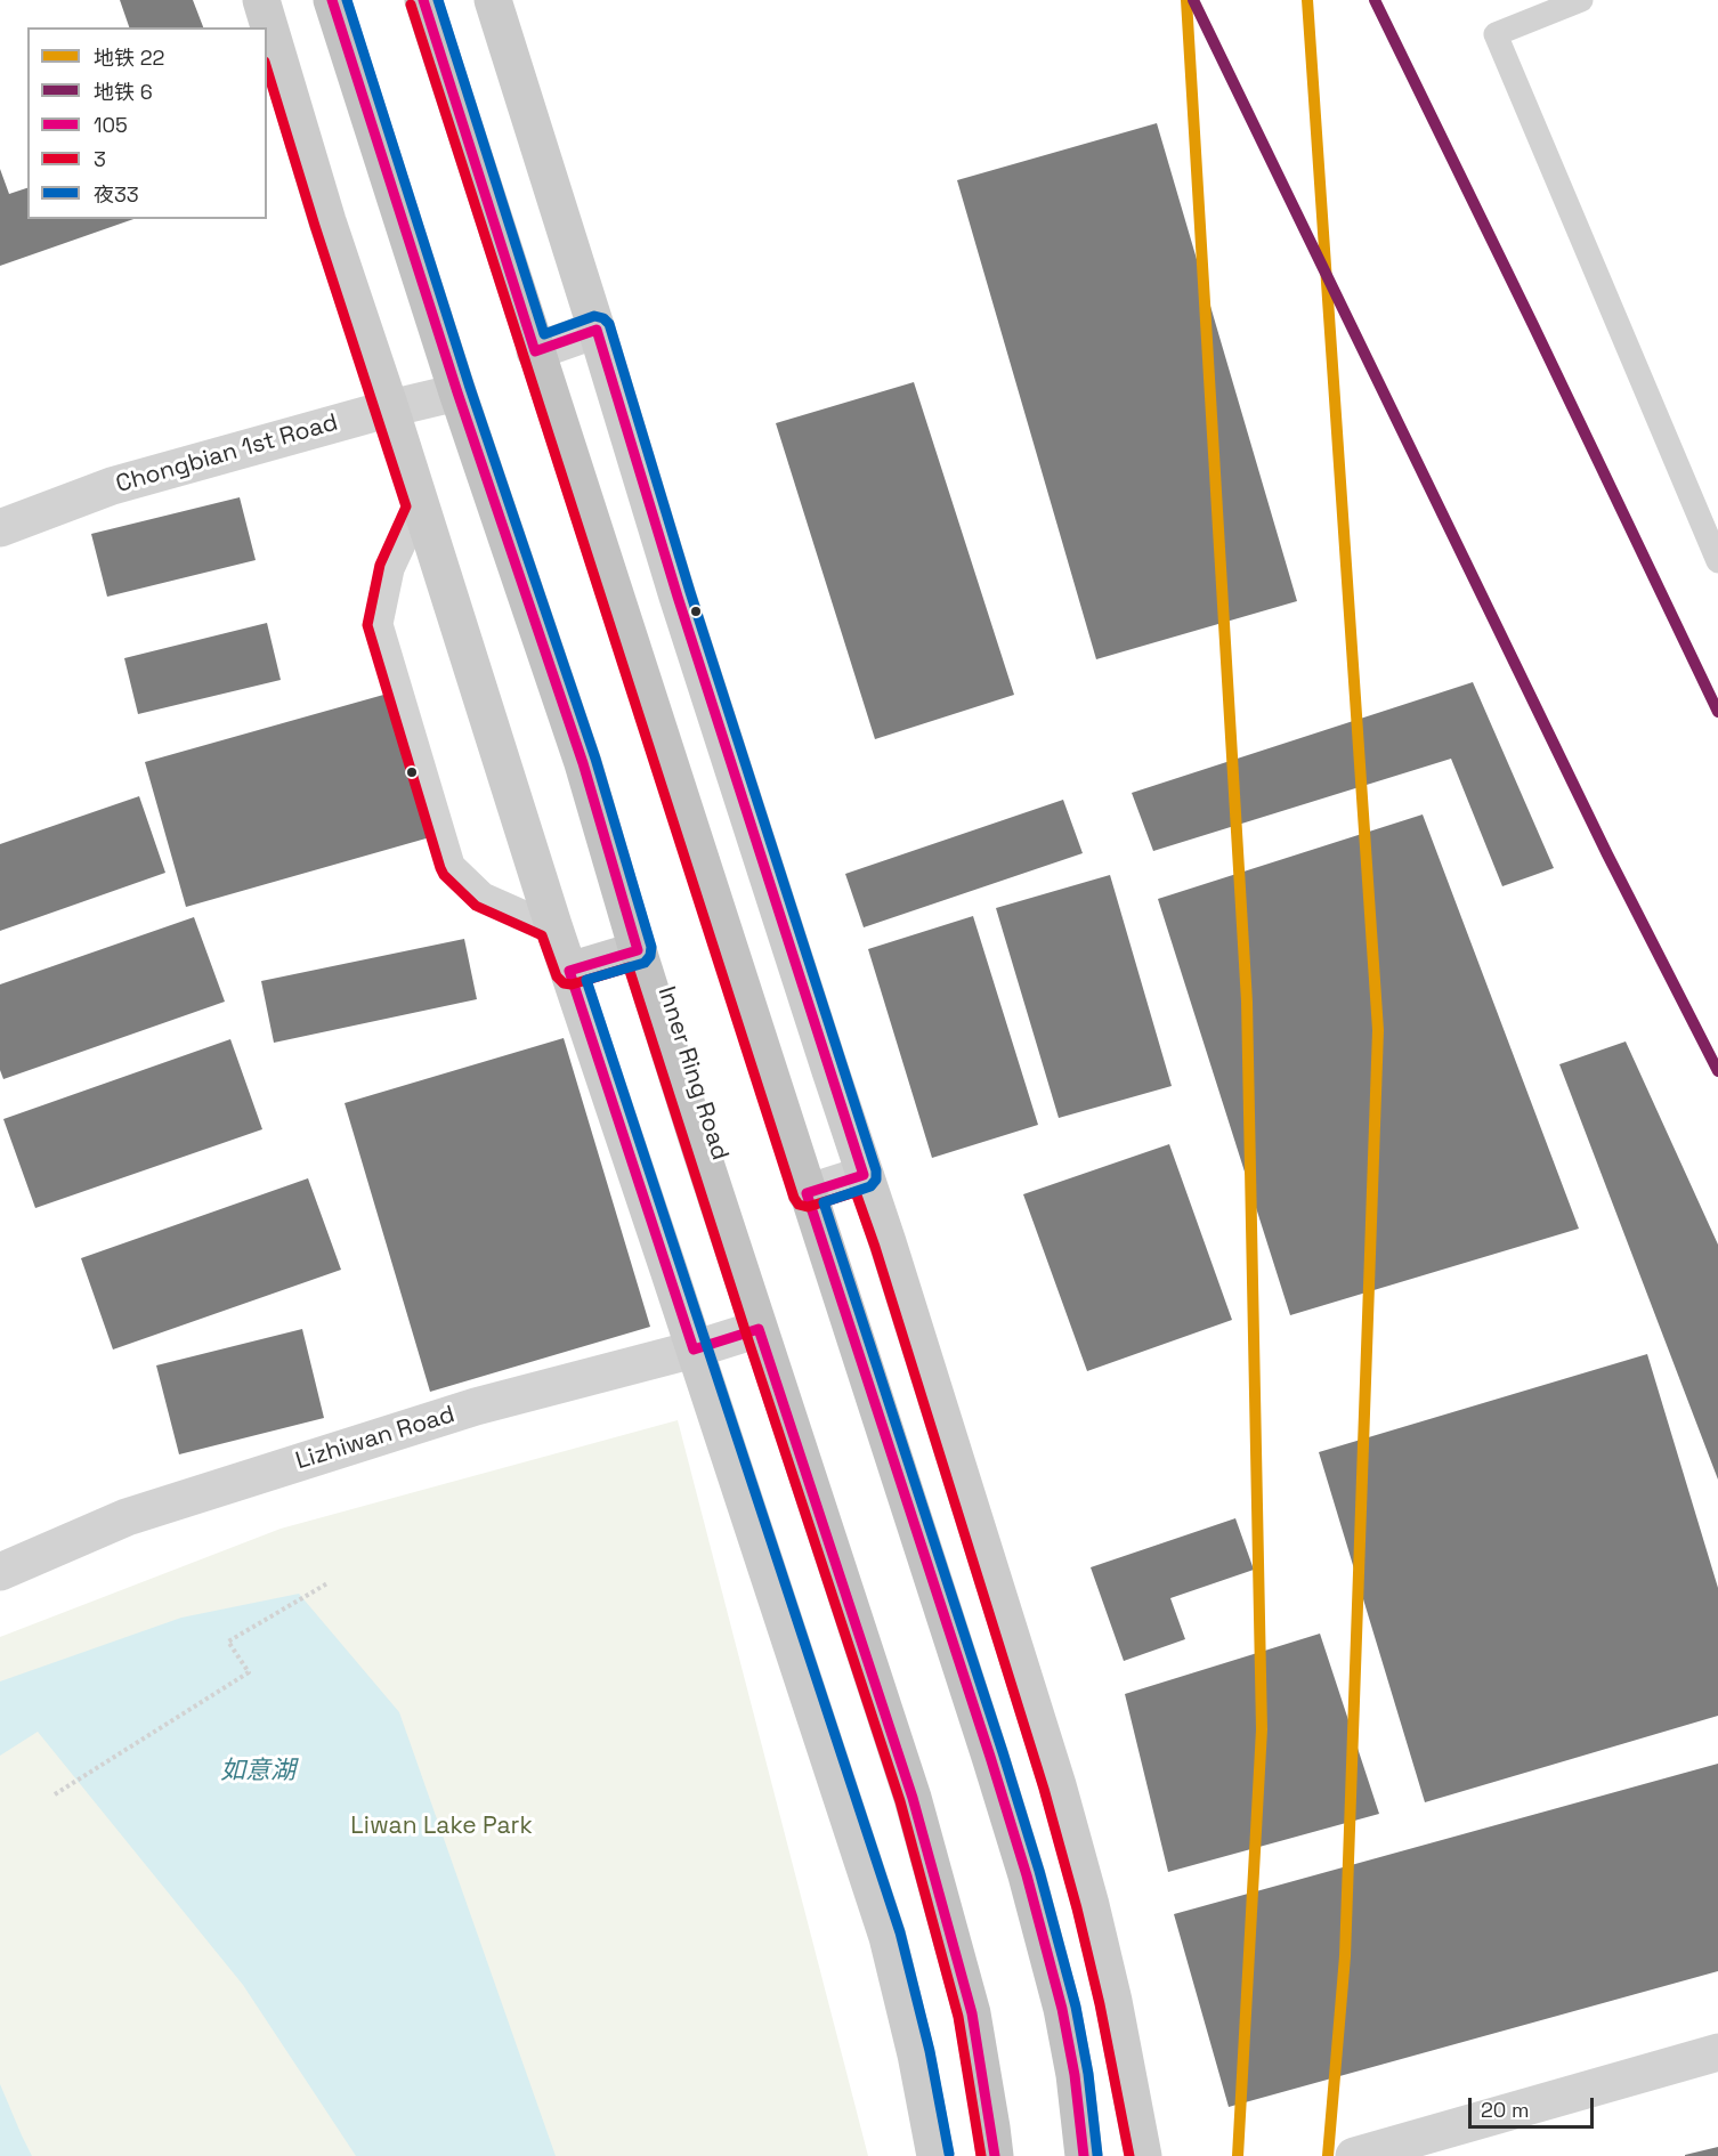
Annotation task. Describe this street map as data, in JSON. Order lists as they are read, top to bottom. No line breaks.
{"streets":{"highway":["Inner Ring Road"],"street":["Chongbian 1st Road","Lizhiwan Road"]},"water":["如意湖"],"parks":["Liwan Lake Park"],"lines":["metro line 22","metro line 6","transit line 105","transit line 夜33","transit line 3"],"legend":["地铁 22","地铁 6","105","3","夜33"],"scale_bar":"20 m"}
